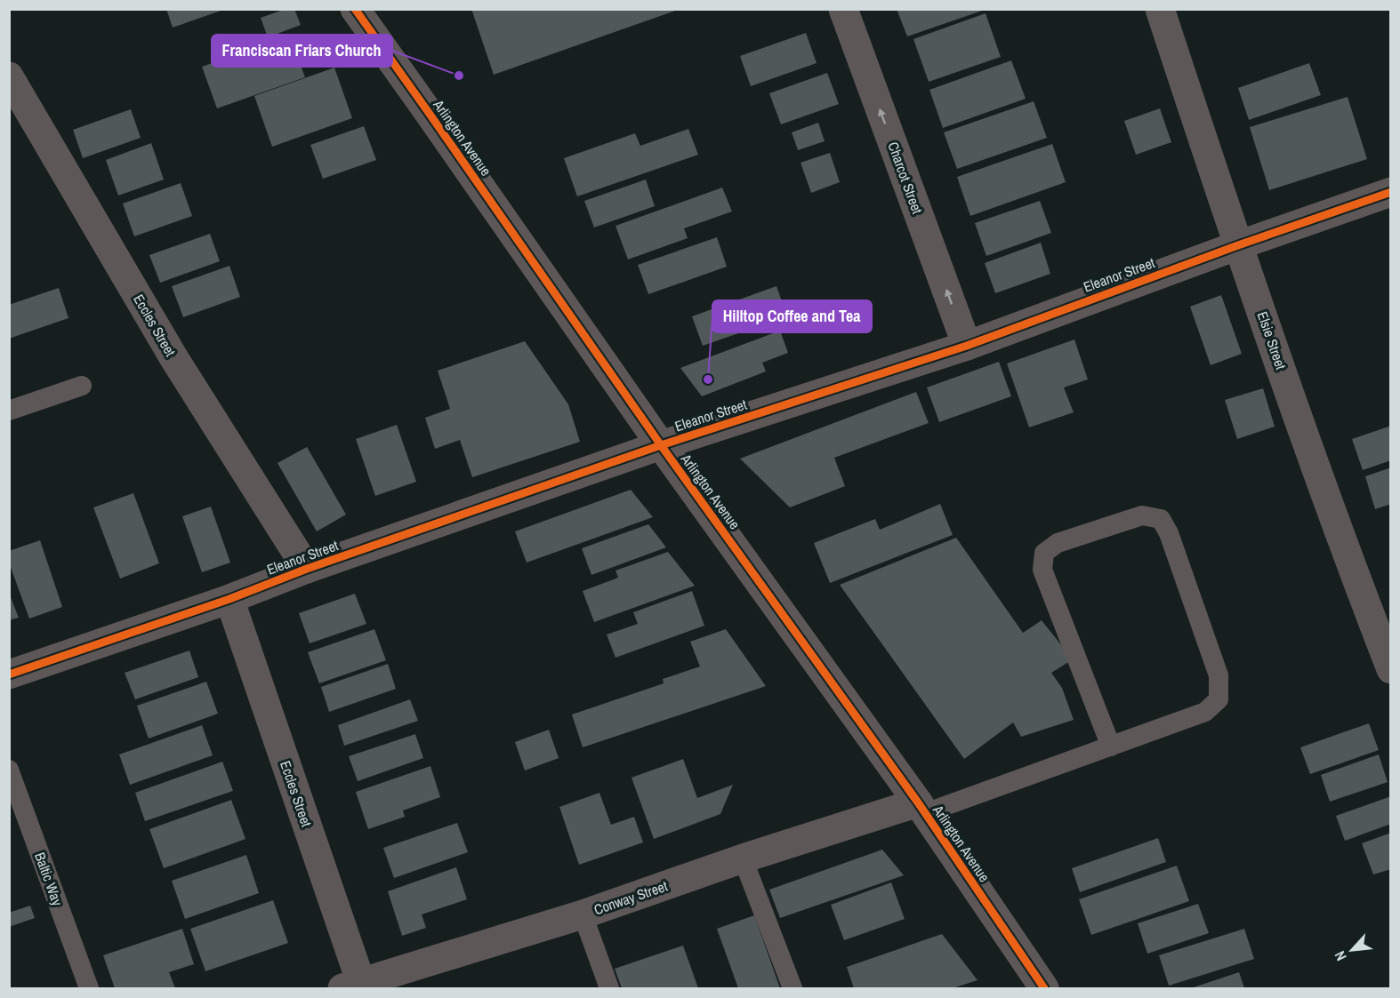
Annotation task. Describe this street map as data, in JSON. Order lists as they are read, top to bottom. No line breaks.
{"streets":{"street":["Arlington Avenue","Charcot Street","Eleanor Street","Eccles Street","Elsie Street","Conway Street"],"lane":["Baltic Way"]},"crossings":[["Arlington Avenue","Eleanor Street"],["Arlington Avenue","Conway Street"],["Charcot Street","Eleanor Street"],["Eleanor Street","Eccles Street"],["Eleanor Street","Elsie Street"],["Eccles Street","Conway Street"]],"one_way":["Charcot Street"],"places":["Franciscan Friars Church","Hilltop Coffee and Tea"],"north":"bottom left"}
